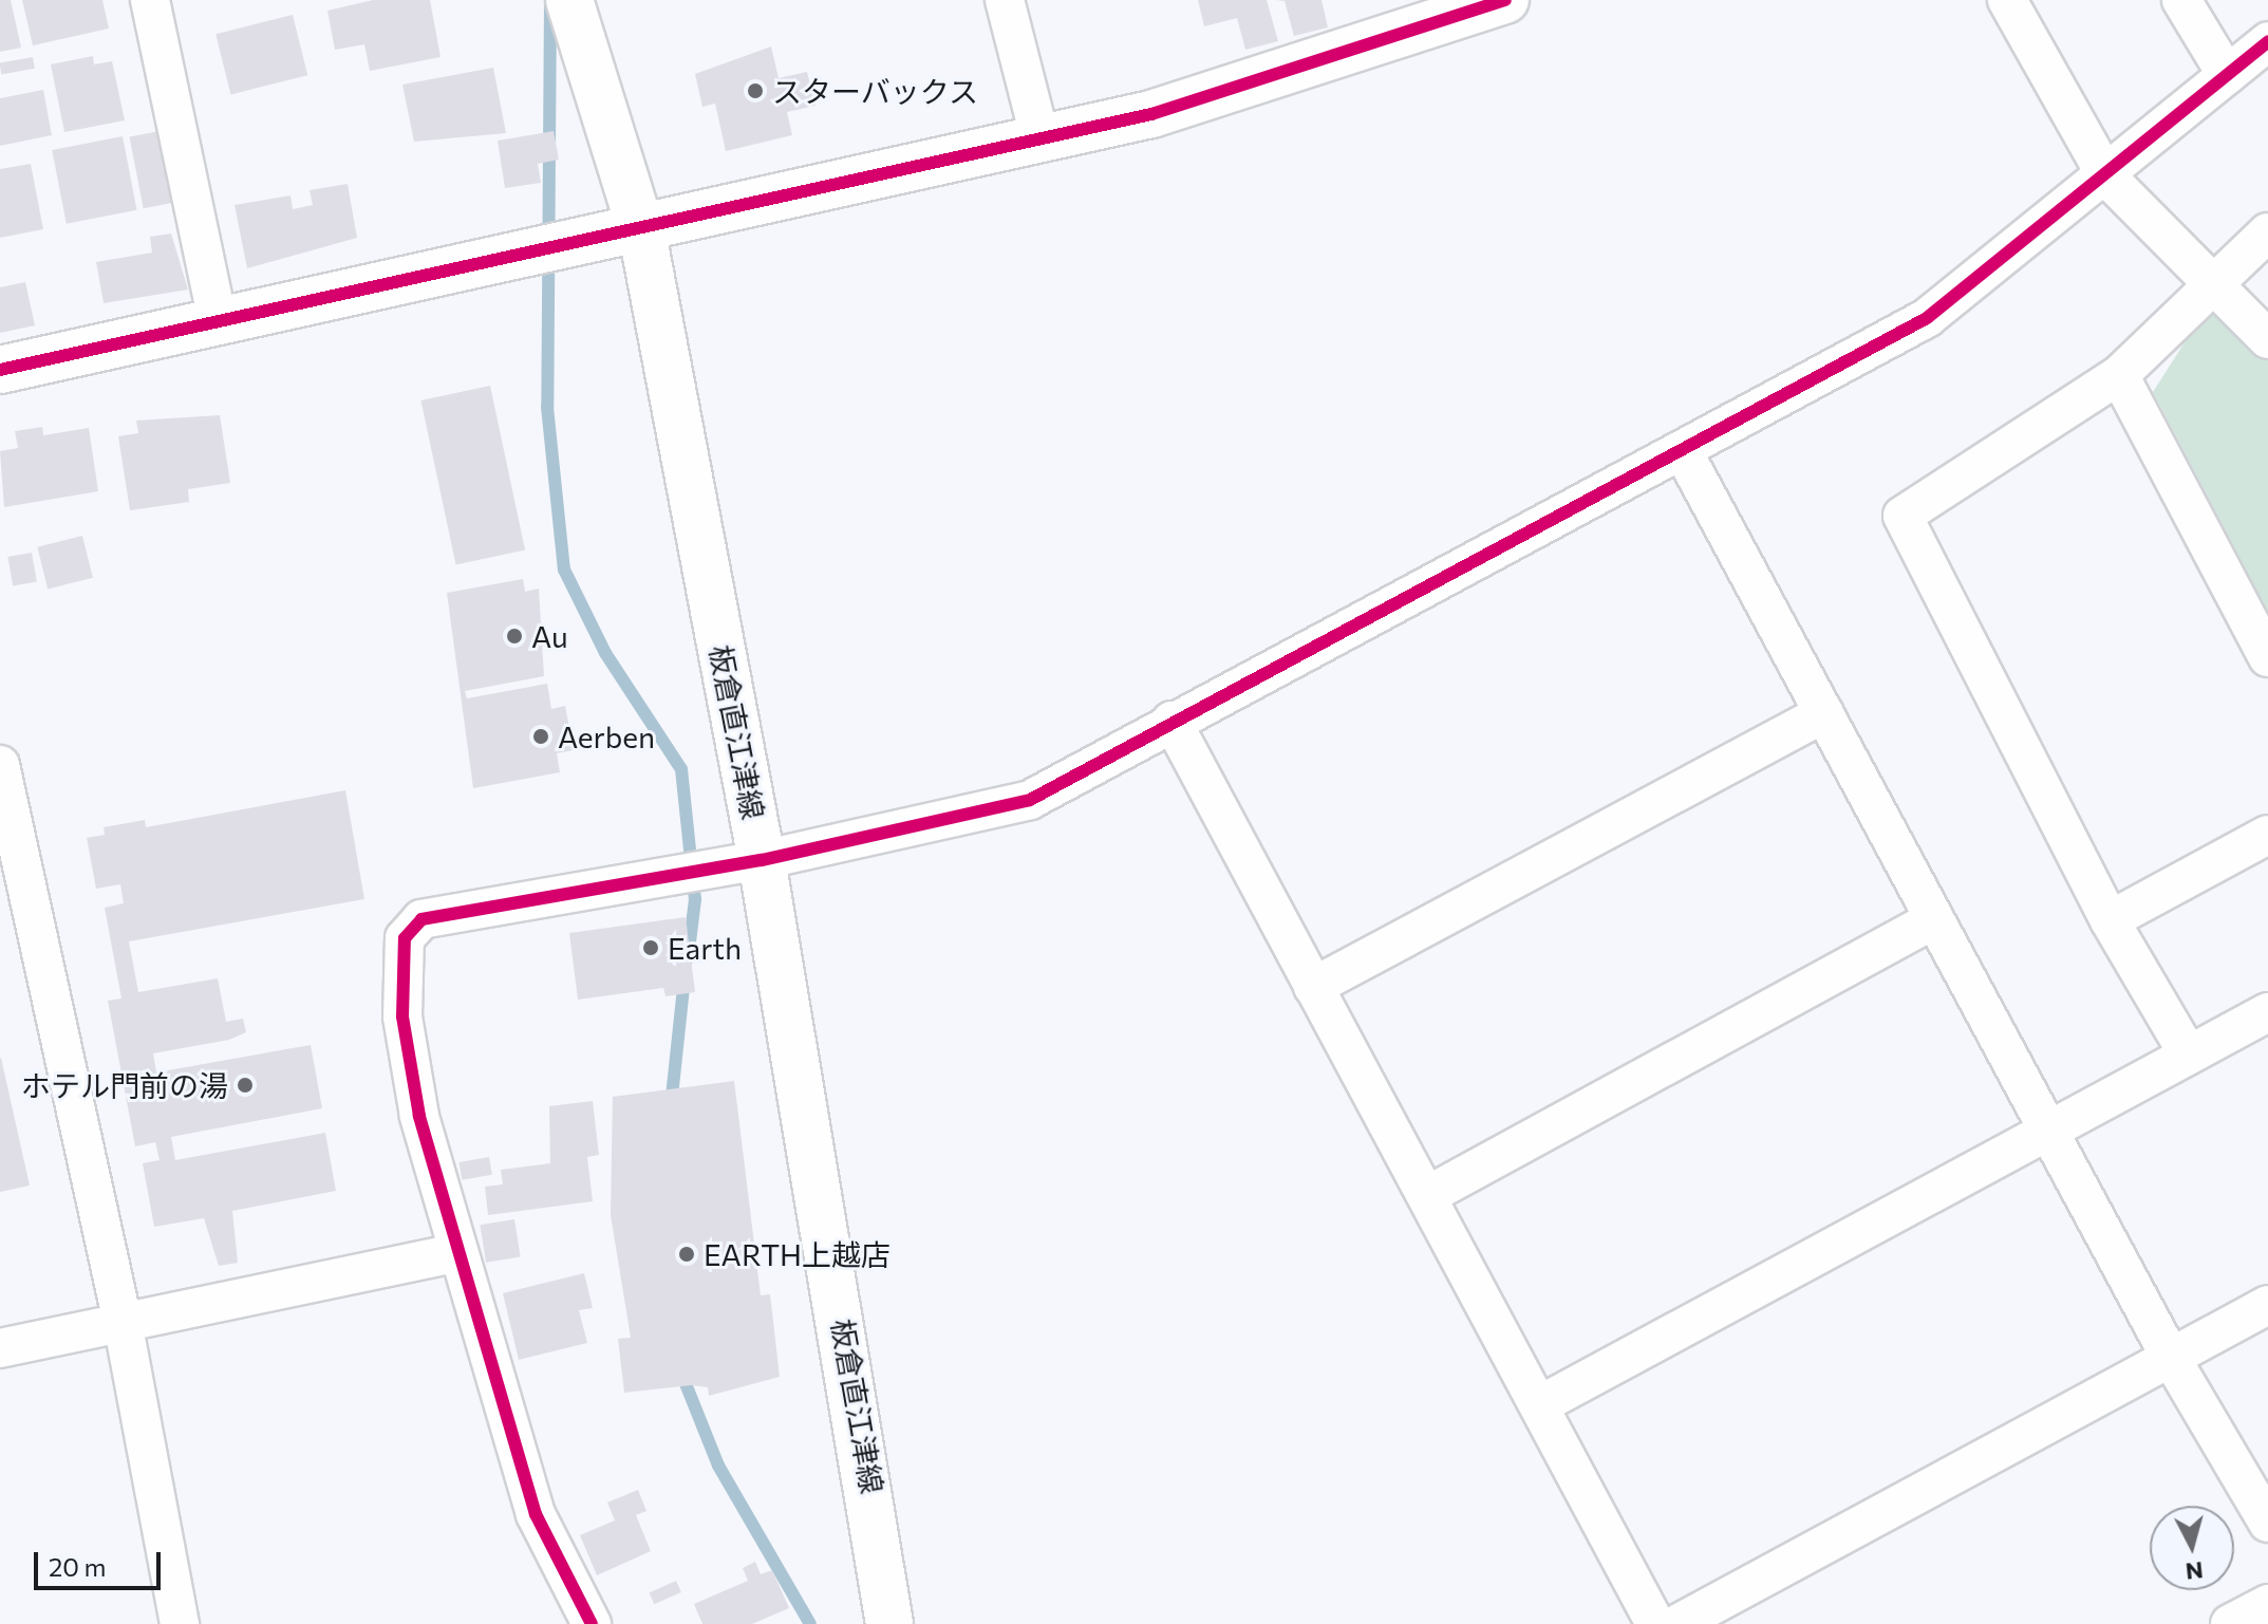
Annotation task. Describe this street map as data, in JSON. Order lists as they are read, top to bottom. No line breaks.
{"streets":{"main road":["板倉直江津線"]},"places":["スターバックス","Au","Aerben","Earth","ホテル門前の湯","EARTH上越店"],"scale_bar":"20 m","north":"bottom"}
